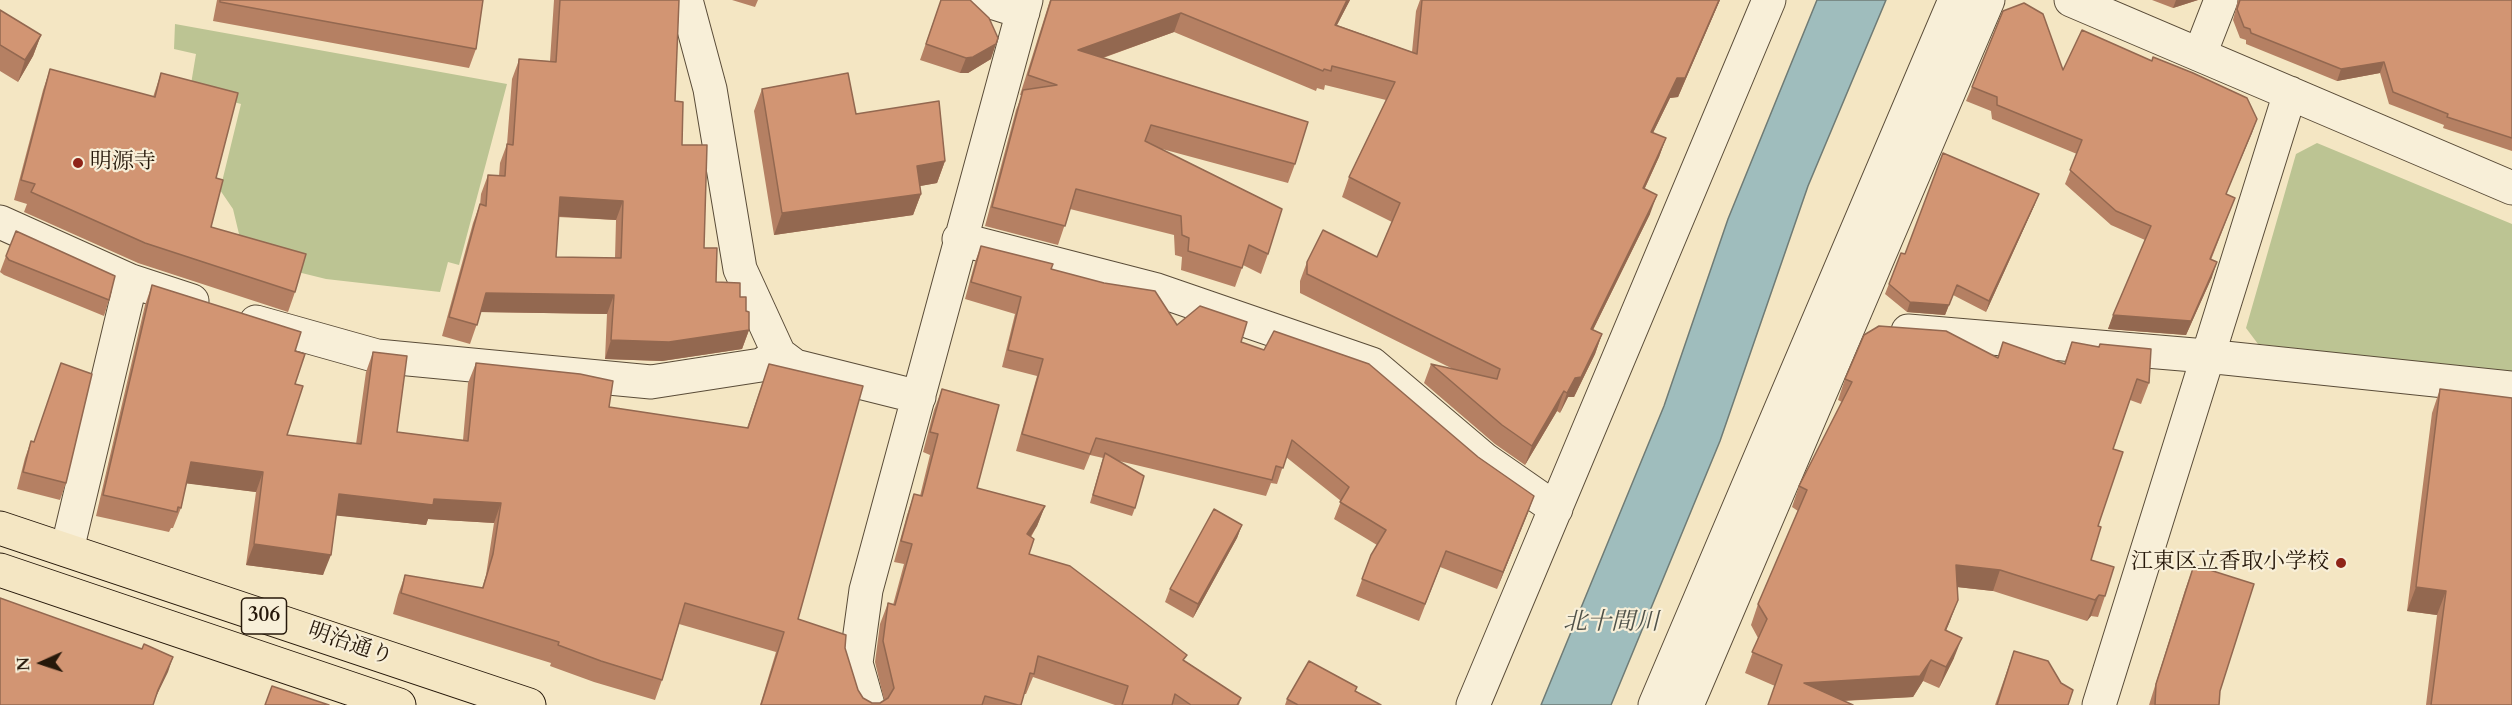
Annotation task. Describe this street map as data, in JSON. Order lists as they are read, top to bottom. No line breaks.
{"streets":{"main road":["306","明治通り"]},"water":["北十間川"],"places":["明源寺","江東区立香取小学校"],"north":"left"}
